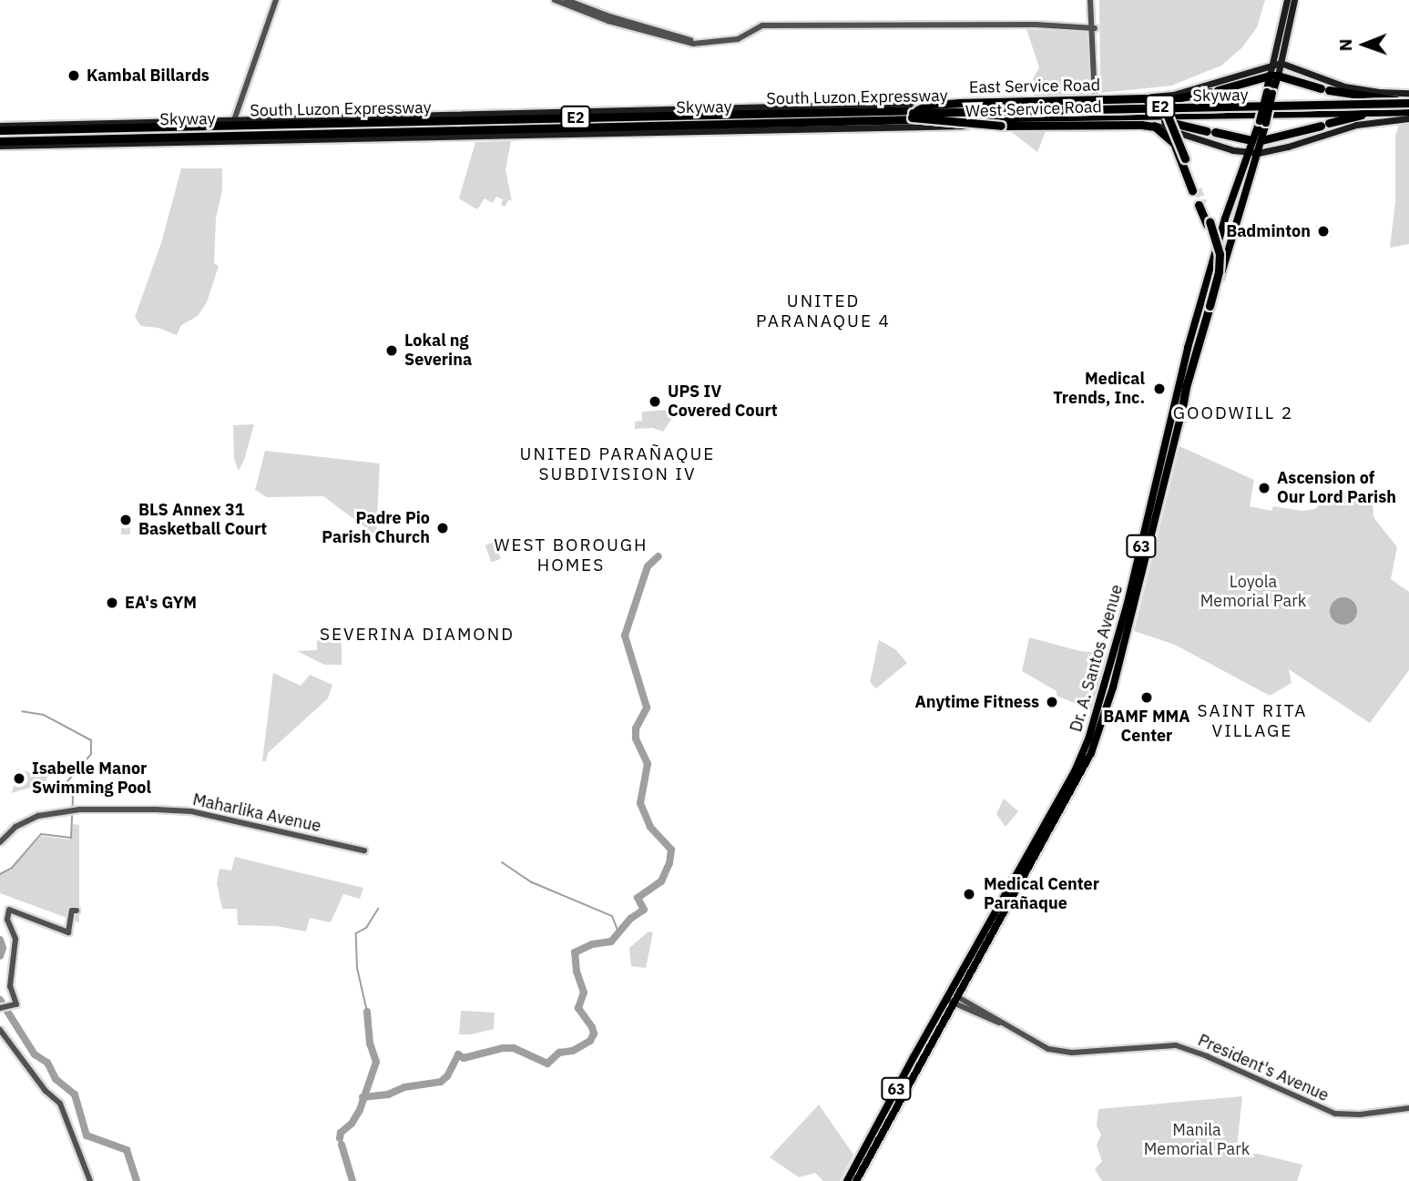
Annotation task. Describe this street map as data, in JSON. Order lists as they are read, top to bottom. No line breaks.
{"streets":{"highway":["Skyway","South Luzon Expressway","E2"],"main road":["East Service Road","West Service Road","63","Dr. A. Santos Avenue"],"street":["Maharlika Avenue","President's Avenue"]},"crossings":[["East Service Road","Dr. A. Santos Avenue"],["Skyway","South Luzon Expressway"],["West Service Road","Dr. A. Santos Avenue"],["Dr. A. Santos Avenue","President's Avenue"]],"districts":["UNITED PARANAQUE 4","GOODWILL 2","UNITED PARAÑAQUE SUBDIVISION IV","WEST BOROUGH HOMES","SEVERINA DIAMOND","SAINT RITA VILLAGE"],"parks":["Loyola Memorial Park","Manila Memorial Park"],"places":["Kambal Billards","Badminton","Lokal ng Severina","Medical Trends, Inc.","UPS IV Covered Court","Ascension of Our Lord Parish","BLS Annex 31 Basketball Court","Padre Pio Parish Church","EA's GYM","BAMF MMA Center","Anytime Fitness","Isabelle Manor Swimming Pool","Medical Center Parañaque"],"north":"left"}
